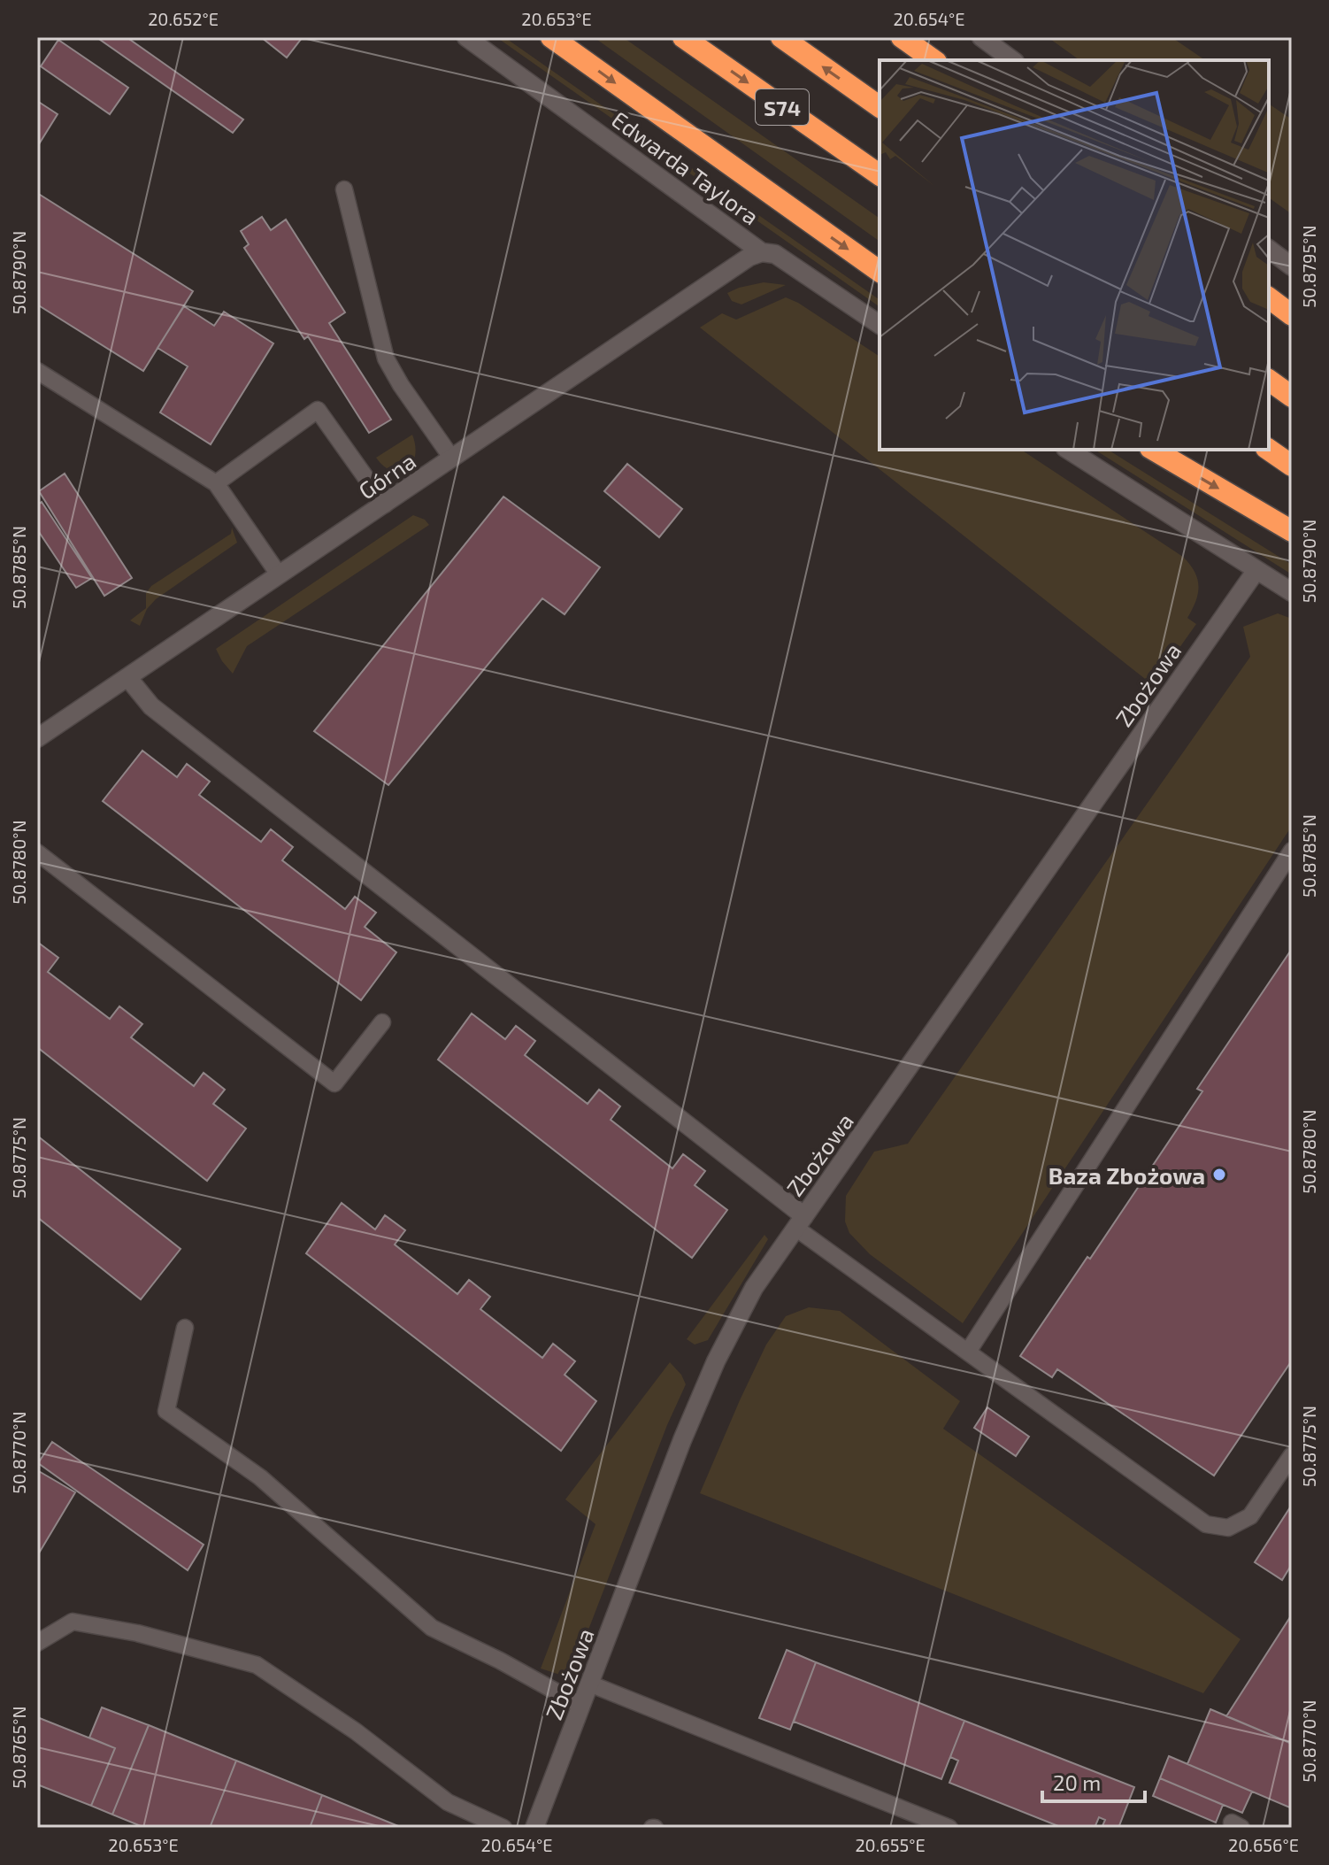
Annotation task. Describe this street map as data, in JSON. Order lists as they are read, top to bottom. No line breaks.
{"streets":{"highway":["S74"],"street":["Edwarda Taylora","Górna","Zbożowa"]},"crossings":[["Edwarda Taylora","Górna"]],"places":["Baza Zbożowa"],"scale_bar":"20 m","coordinates":["20.652°E","20.653°E","20.654°E","50.8795°N","50.8790°N","50.8785°N","50.8780°N","50.8775°N","50.8770°N","50.8765°N","20.655°E","20.656°E"]}
